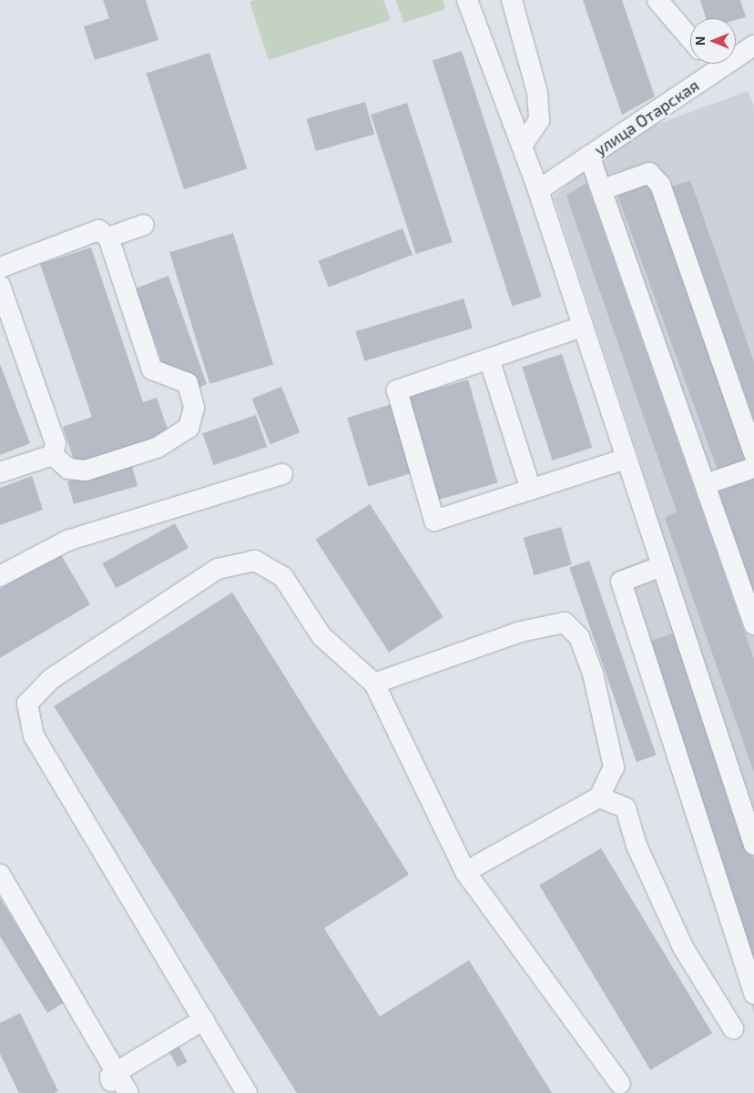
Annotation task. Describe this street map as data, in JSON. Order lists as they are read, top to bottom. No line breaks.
{"streets":{"street":["улица Отарская"]},"north":"left"}
